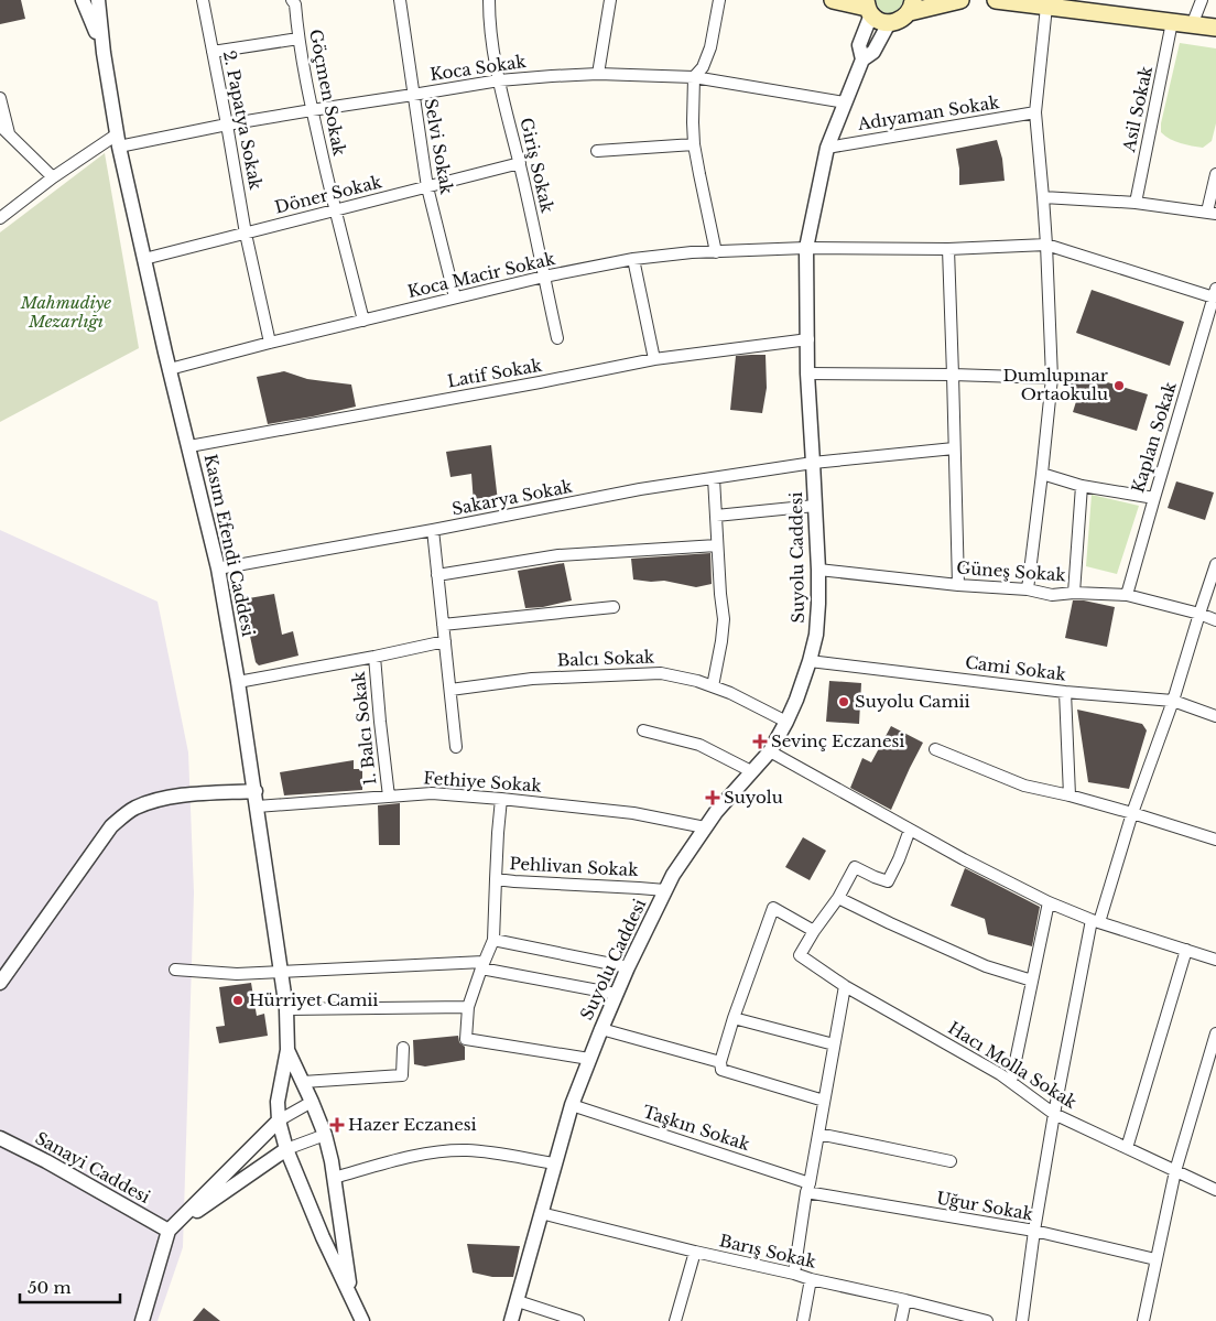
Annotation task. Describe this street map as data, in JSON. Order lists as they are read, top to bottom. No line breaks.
{"streets":{"street":["Koca Sokak","Göçmen Sokak","Asil Sokak","Adıyaman Sokak","2. Papatya Sokak","Selvi Sokak","Giriş Sokak","Döner Sokak","Koca Macir Sokak","Latif Sokak","Kaplan Sokak","Sakarya Sokak","Kasım Efendi Caddesi","Suyolu Caddesi","Güneş Sokak","Balcı Sokak","Cami Sokak","1. Balcı Sokak","Fethiye Sokak","Pehlivan Sokak","Hacı Molla Sokak","Taşkın Sokak","Sanayi Caddesi","Uğur Sokak","Barış Sokak"]},"crossings":[["Koca Sokak","Göçmen Sokak"],["Koca Sokak","2. Papatya Sokak"],["Koca Sokak","Selvi Sokak"],["Koca Sokak","Giriş Sokak"],["Koca Sokak","Kasım Efendi Caddesi"],["Koca Sokak","Suyolu Caddesi"],["Göçmen Sokak","Döner Sokak"],["Göçmen Sokak","Koca Macir Sokak"],["Adıyaman Sokak","Suyolu Caddesi"],["2. Papatya Sokak","Döner Sokak"],["2. Papatya Sokak","Koca Macir Sokak"],["Selvi Sokak","Döner Sokak"],["Selvi Sokak","Koca Macir Sokak"],["Giriş Sokak","Döner Sokak"],["Giriş Sokak","Koca Macir Sokak"],["Döner Sokak","Kasım Efendi Caddesi"],["Koca Macir Sokak","Kasım Efendi Caddesi"],["Koca Macir Sokak","Suyolu Caddesi"],["Latif Sokak","Kasım Efendi Caddesi"],["Latif Sokak","Suyolu Caddesi"],["Kaplan Sokak","Güneş Sokak"],["Sakarya Sokak","Kasım Efendi Caddesi"],["Sakarya Sokak","Suyolu Caddesi"],["Kasım Efendi Caddesi","Fethiye Sokak"],["Suyolu Caddesi","Güneş Sokak"],["Suyolu Caddesi","Balcı Sokak"],["Suyolu Caddesi","Cami Sokak"],["Suyolu Caddesi","Fethiye Sokak"],["Suyolu Caddesi","Pehlivan Sokak"],["Suyolu Caddesi","Taşkın Sokak"],["Suyolu Caddesi","Barış Sokak"],["1. Balcı Sokak","Fethiye Sokak"],["Fethiye Sokak","Pehlivan Sokak"],["Taşkın Sokak","Uğur Sokak"]],"parks":["Mahmudiye Mezarlığı"],"places":{"other":["Dumlupınar Ortaokulu","Suyolu Camii","Hürriyet Camii"],"health":["Sevinç Eczanesi","Suyolu","Hazer Eczanesi"]},"scale_bar":"50 m"}
